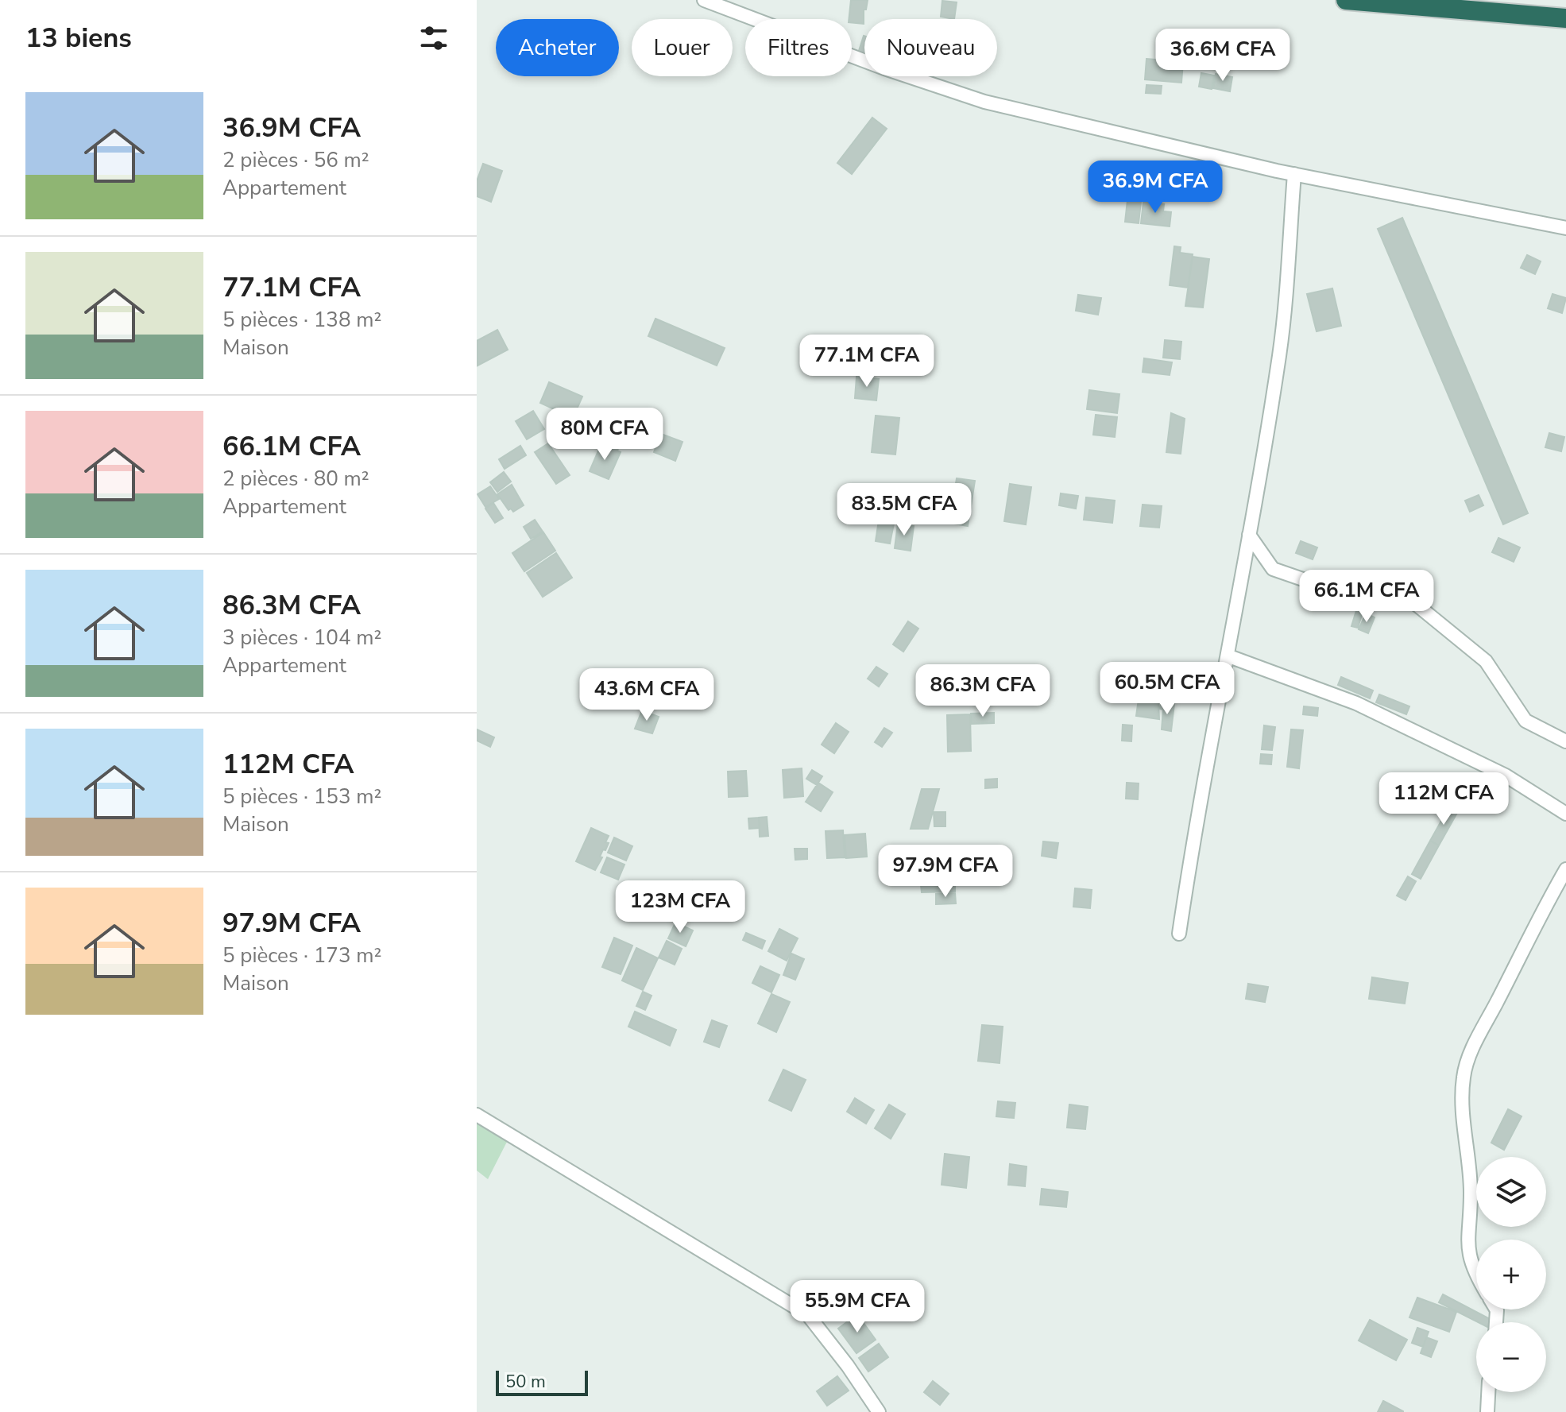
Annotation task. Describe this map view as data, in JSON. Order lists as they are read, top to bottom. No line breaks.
{"scale_bar":"50 m","page":{"heading":"13 biens","chip":["Acheter","Louer","Filtres","Nouveau"],"price":["36.6M CFA","36.9M CFA","77.1M CFA","80M CFA","83.5M CFA","66.1M CFA","60.5M CFA","86.3M CFA","43.6M CFA","112M CFA","97.9M CFA","123M CFA","55.9M CFA"],"list":[{"name":"36.9M CFA","note":"2 pièces · 56 m² · Appartement"},{"name":"77.1M CFA","note":"5 pièces · 138 m² · Maison"},{"name":"66.1M CFA","note":"2 pièces · 80 m² · Appartement"},{"name":"86.3M CFA","note":"3 pièces · 104 m² · Appartement"},{"name":"112M CFA","note":"5 pièces · 153 m² · Maison"},{"name":"97.9M CFA","note":"5 pièces · 173 m² · Maison"}],"map_buttons":["+","−"],"scale":"50 m"}}
